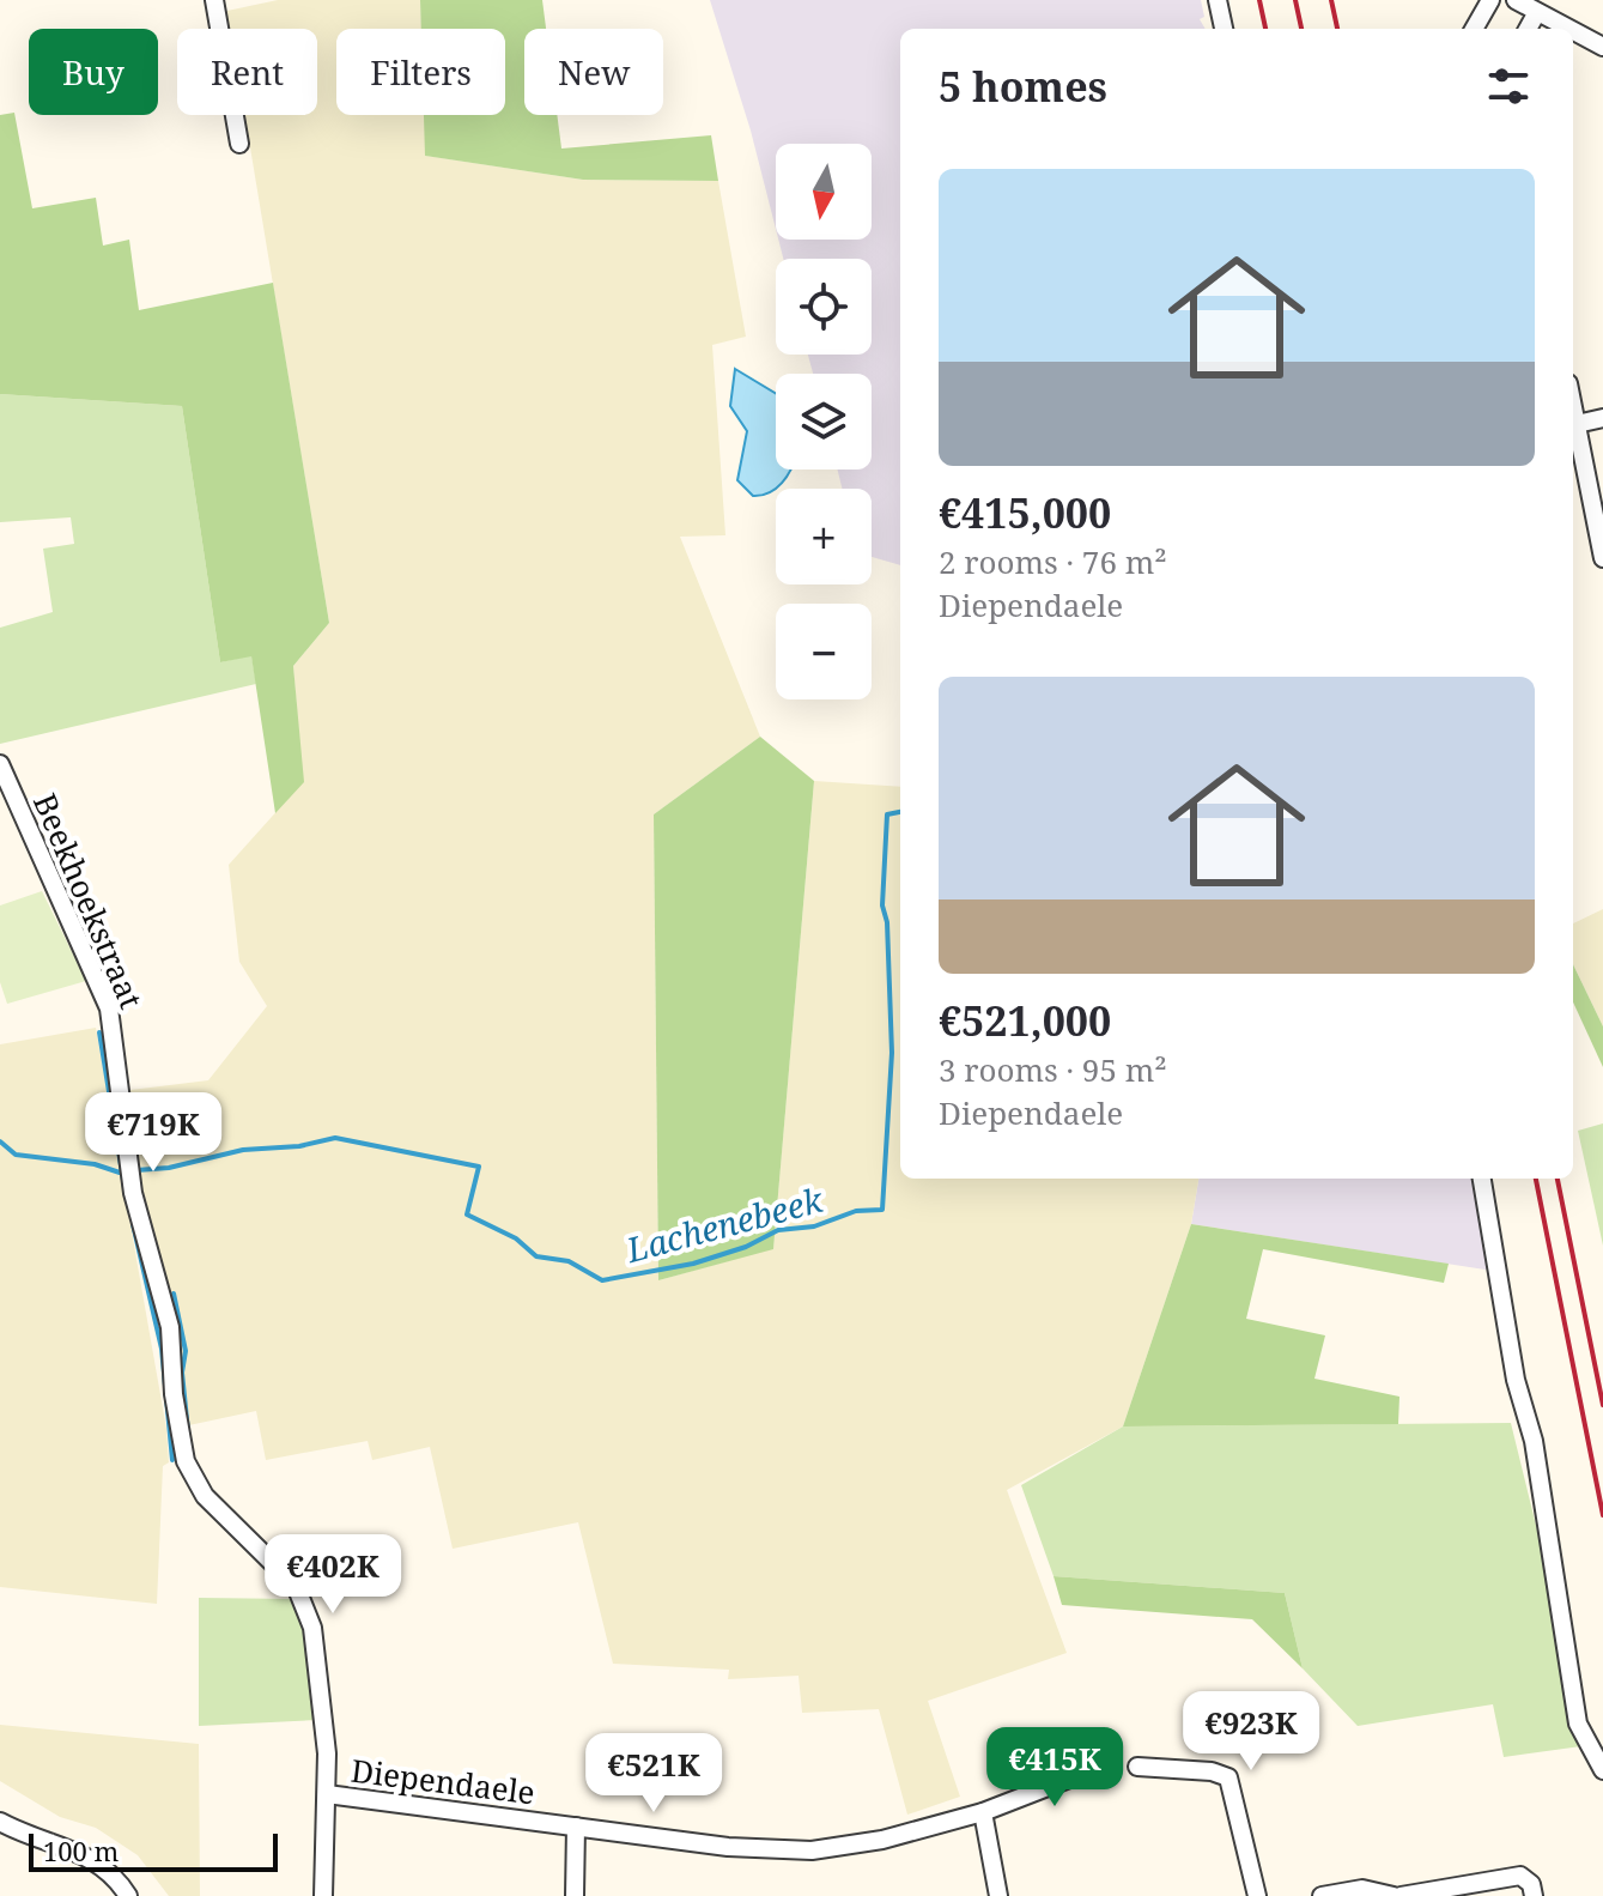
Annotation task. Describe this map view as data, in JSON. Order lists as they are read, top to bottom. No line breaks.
{"streets":{"street":["Beekhoekstraat","Diependaele"]},"crossings":[["Beekhoekstraat","Diependaele"]],"water":["Lachenebeek"],"scale_bar":"100 m","north":"bottom","page":{"chip":["Buy","Rent","Filters","New"],"heading":"5 homes","map_buttons":["+","−"],"list":[{"name":"€415,000","note":"2 rooms · 76 m² · Diependaele"},{"name":"€521,000","note":"3 rooms · 95 m² · Diependaele"}],"price":["€719K","€402K","€923K","€415K","€521K"],"scale":"100 m"}}
